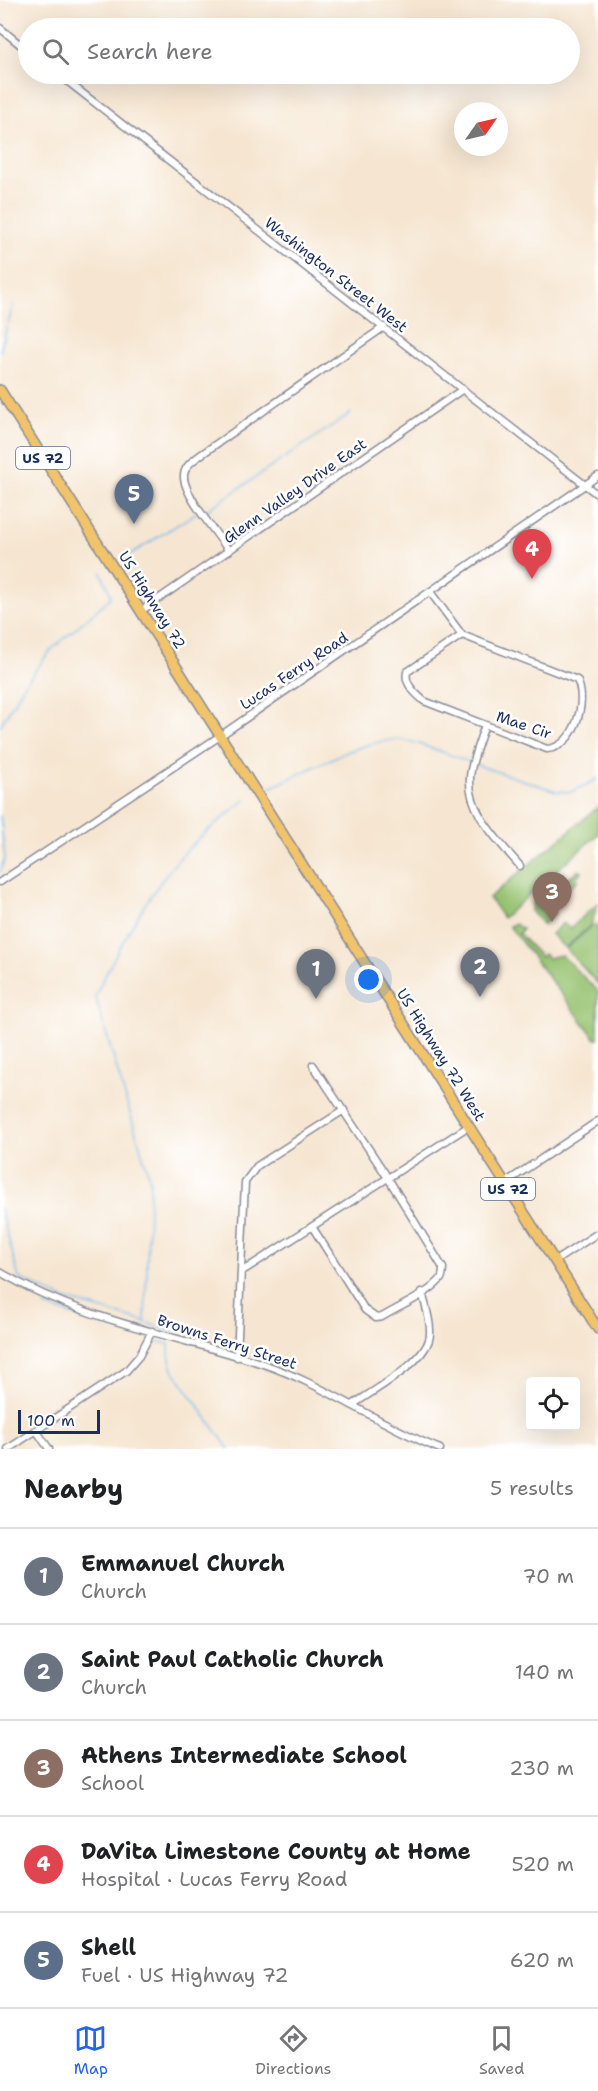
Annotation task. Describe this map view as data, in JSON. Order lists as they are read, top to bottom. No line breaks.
{"streets":{"highway":["US 72","US Highway 72","US Highway 72 West"],"street":["Washington Street West","Glenn Valley Drive East","Lucas Ferry Road","Mae Cir","Browns Ferry Street"]},"crossings":[["Washington Street West","Glenn Valley Drive East"],["Washington Street West","Lucas Ferry Road"],["Glenn Valley Drive East","US Highway 72"],["US Highway 72","Lucas Ferry Road"],["US Highway 72","US Highway 72 West"],["Lucas Ferry Road","US Highway 72 West"]],"scale_bar":"100 m","north":"top right","page":{"search":"Search here","pins":["5","4","3","2","1"],"scale":"100 m","heading":["Nearby","5 results"],"list":[{"mark":"1","name":"Emmanuel Church","note":"Church","value":"70 m"},{"mark":"2","name":"Saint Paul Catholic Church","note":"Church","value":"140 m"},{"mark":"3","name":"Athens Intermediate School","note":"School","value":"230 m"},{"mark":"4","name":"DaVita Limestone County at Home","note":"Hospital · Lucas Ferry Road","value":"520 m"},{"mark":"5","name":"Shell","note":"Fuel · US Highway 72","value":"620 m"}],"nav":["Map","Directions","Saved"]}}
